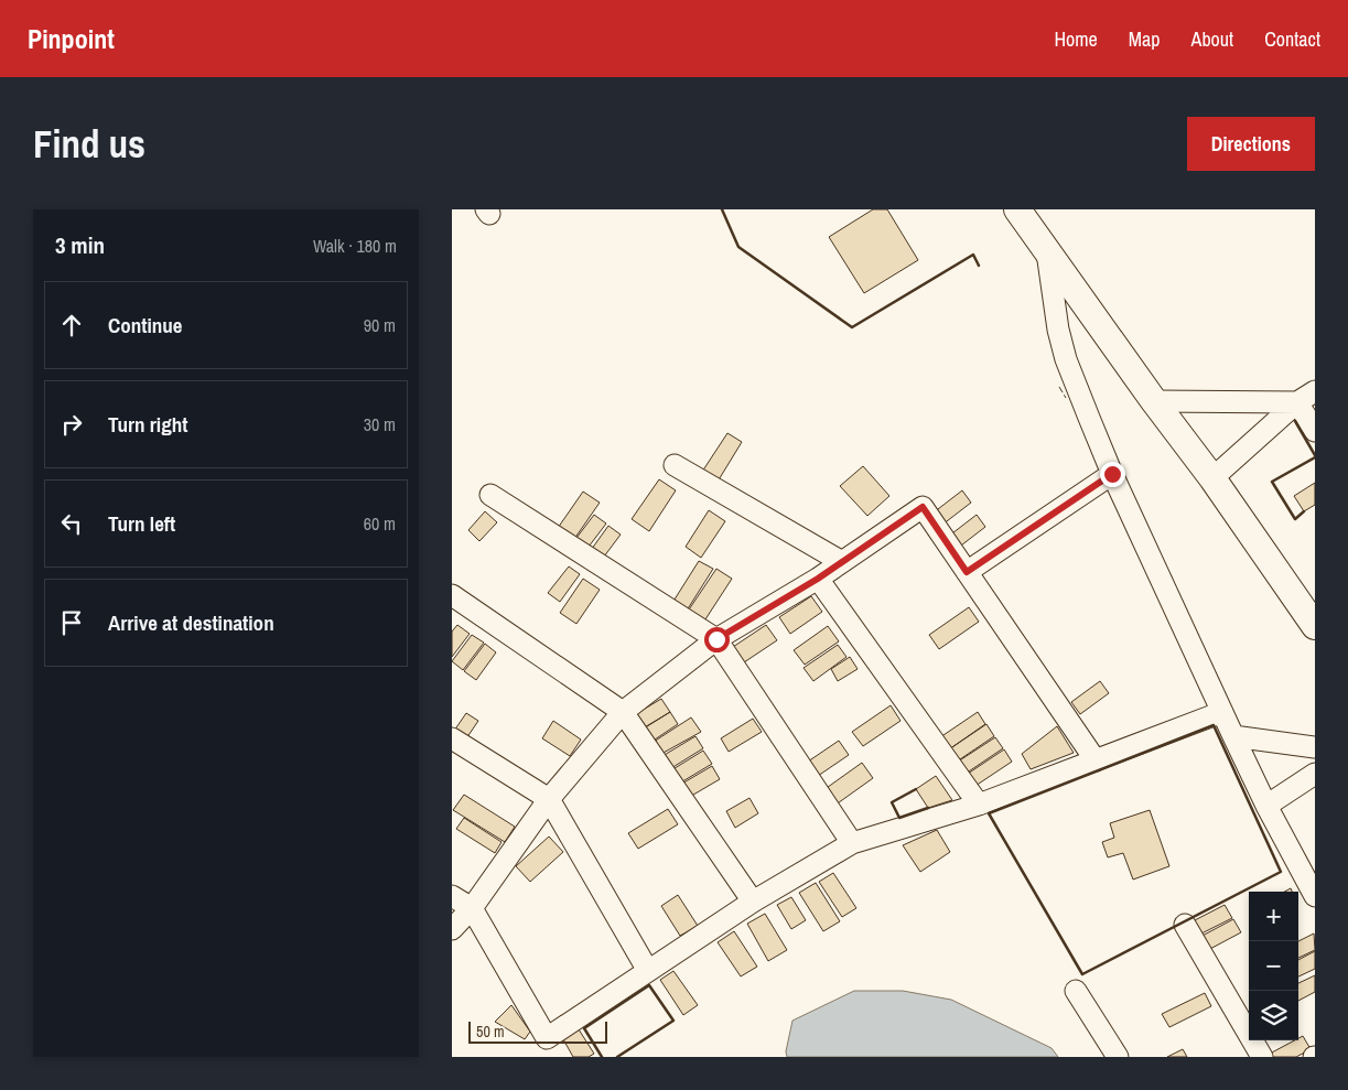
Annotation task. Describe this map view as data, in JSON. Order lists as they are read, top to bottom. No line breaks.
{"scale_bar":"50 m","page":{"header":"Pinpoint","nav":["Home","Map","About","Contact"],"buttons":"Directions","title":"Find us","heading":["3 min","Walk · 180 m"],"list":[["Continue","90 m"],["Turn right","30 m"],["Turn left","60 m"],"Arrive at destination"],"map_buttons":["+","−"],"scale":"50 m"}}
